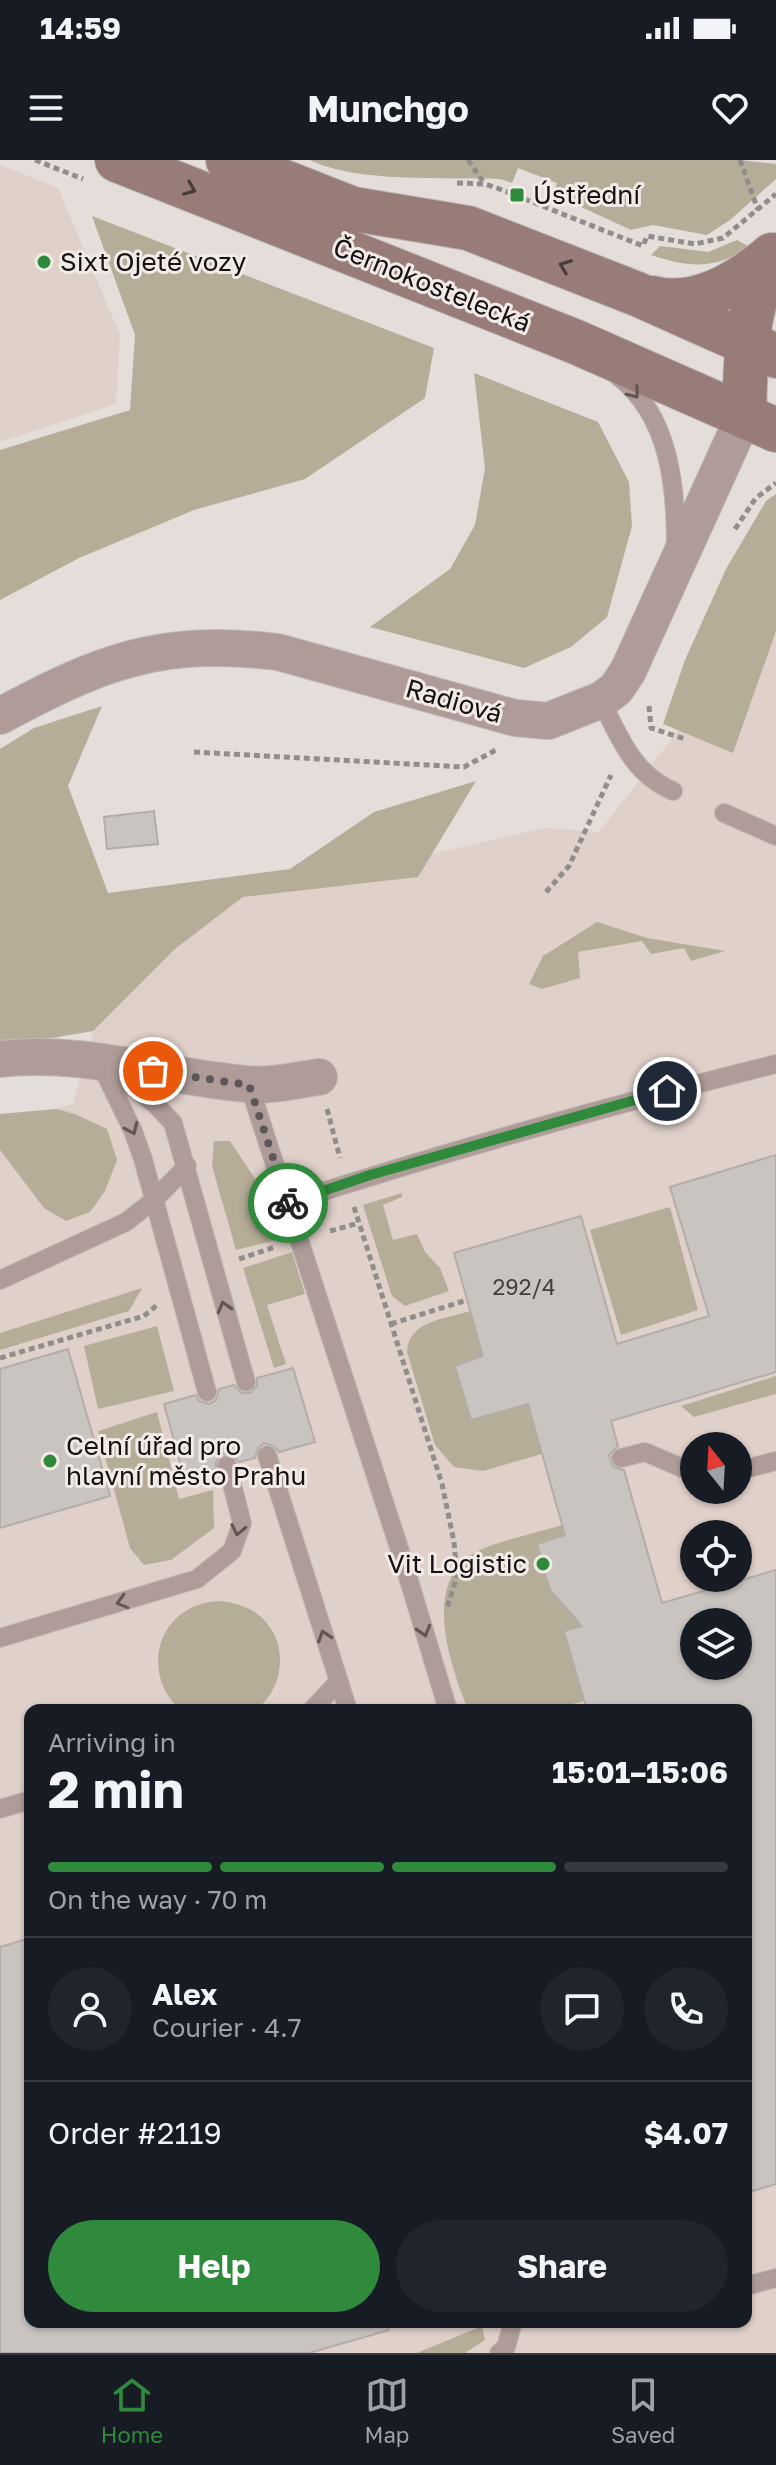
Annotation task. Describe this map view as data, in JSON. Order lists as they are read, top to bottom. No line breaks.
{"streets":{"main road":["Černokostelecká"],"street":["Radiová"]},"crossings":[["Černokostelecká","Radiová"]],"places":{"transit":["Ústřední"],"other":["Sixt Ojeté vozy","Celní úřad pro hlavní město Prahu","Vit Logistic"]},"house_numbers":["292/4"],"north":"top","page":{"status":"14:59","header":"Munchgo","heading":["2 min","Arriving in","15:01–15:06"],"panel":["Alex","Courier · 4.7","Order #2119","$4.07"],"bar":"On the way · 70 m","buttons":["Help","Share"],"tabs":["Home","Map","Saved"]}}
